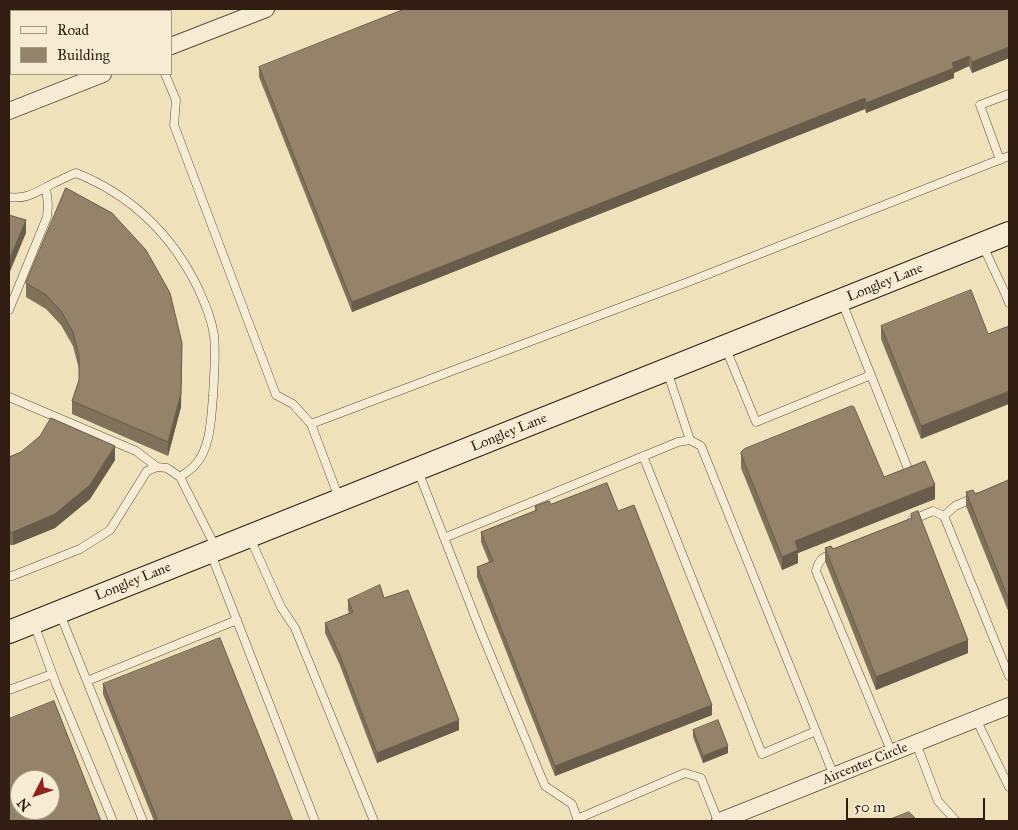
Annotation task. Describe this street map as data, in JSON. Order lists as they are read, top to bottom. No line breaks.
{"streets":{"main road":["Longley Lane"],"street":["Aircenter Circle"]},"legend":["Road","Building"],"scale_bar":"50 m","north":"bottom left"}
